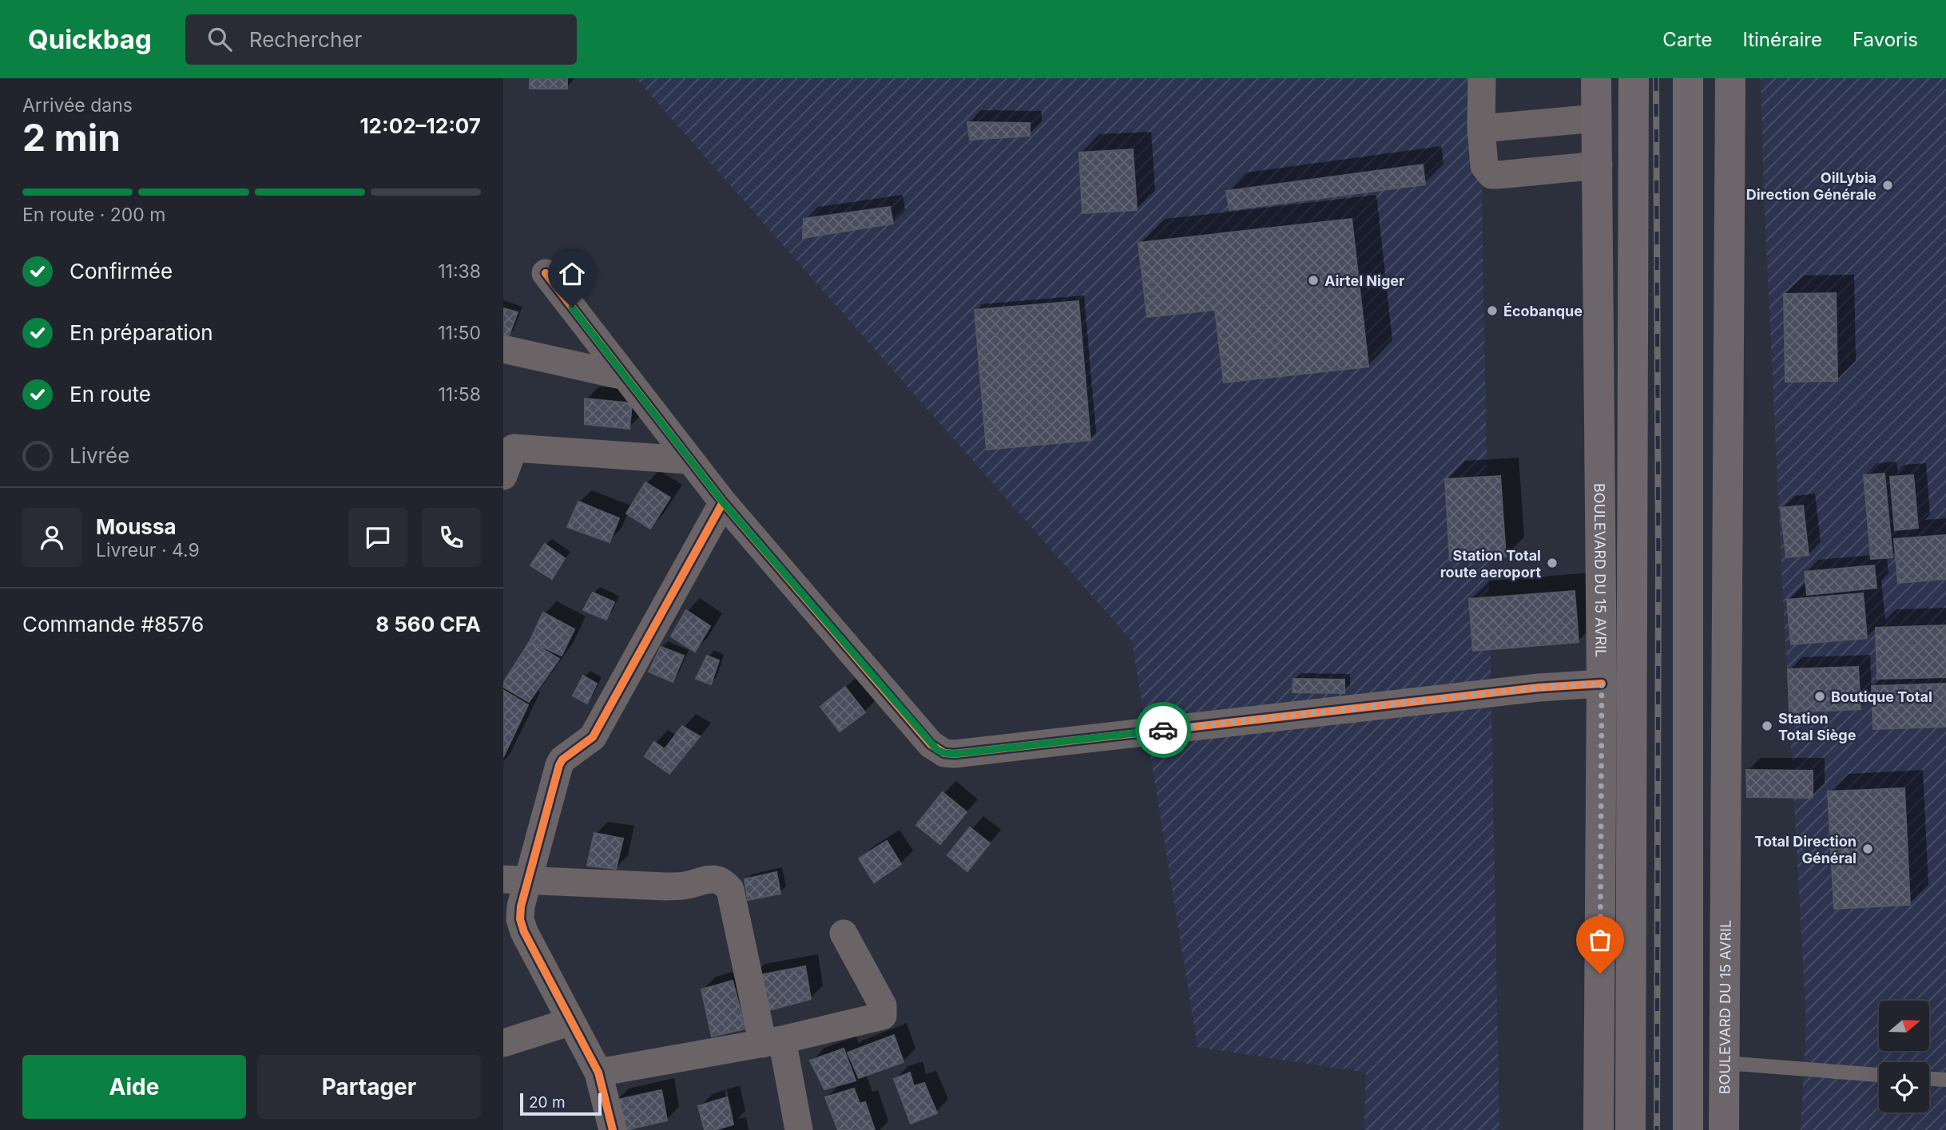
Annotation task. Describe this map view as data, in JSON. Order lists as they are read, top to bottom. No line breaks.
{"streets":{"main road":["BOULEVARD DU 15 AVRIL"]},"places":["OilLybia Direction Générale","Airtel Niger","Écobanque","Station Total route aeroport","Boutique Total","Station Total Siège","Total Direction Général"],"scale_bar":"20 m","north":"right","page":{"header":"Quickbag","search":"Rechercher","nav":["Carte","Itinéraire","Favoris"],"heading":["2 min","Arrivée dans","12:02–12:07"],"panel":["Moussa","Livreur · 4.9","Commande #8576","8 560 CFA"],"bar":"En route · 200 m","list":[["Confirmée","11:38"],["En préparation","11:50"],["En route","11:58"],"Livrée"],"buttons":["Aide","Partager"],"scale":"20 m"}}
